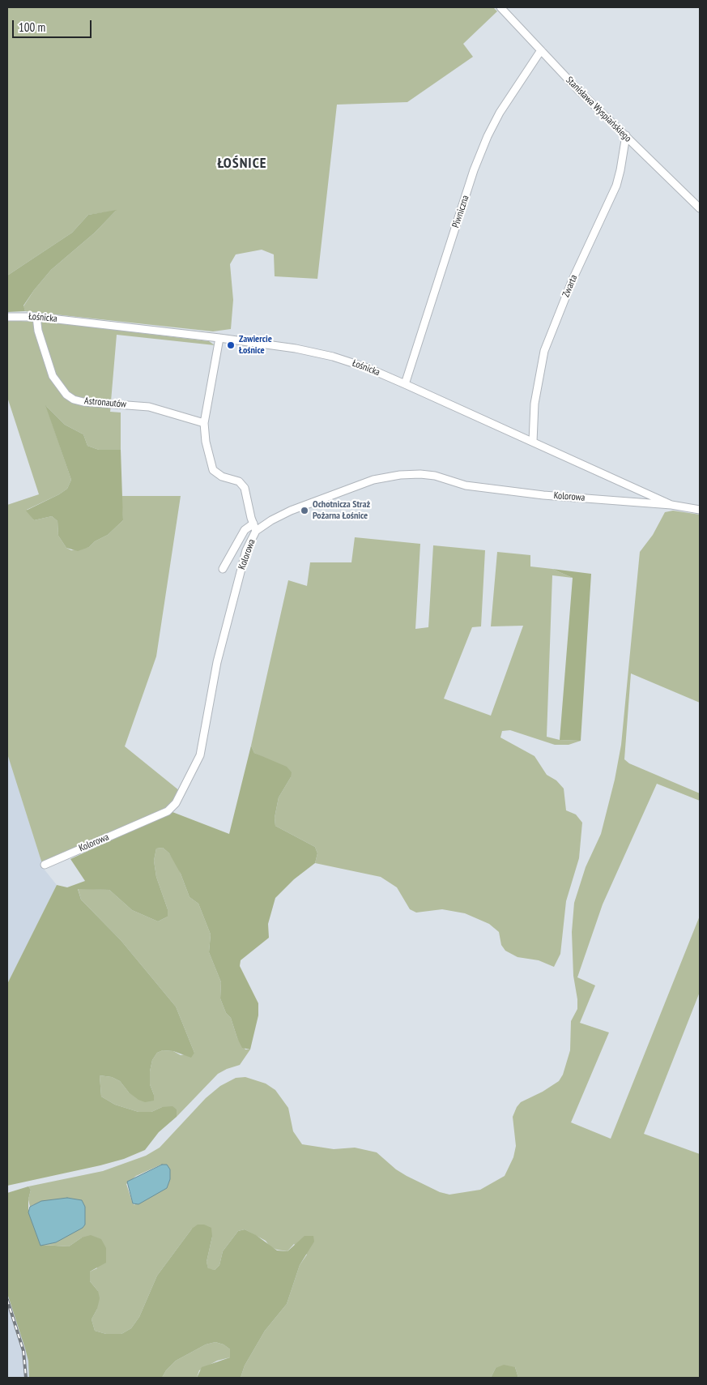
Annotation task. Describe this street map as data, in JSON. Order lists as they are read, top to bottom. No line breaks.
{"streets":{"street":["Stanisława Wyspiańskiego","Piwniczna","Zwarta","Łośnicka","Astronautów","Kolorowa"]},"crossings":[["Stanisława Wyspiańskiego","Piwniczna"],["Stanisława Wyspiańskiego","Zwarta"],["Piwniczna","Łośnicka"],["Zwarta","Łośnicka"],["Łośnicka","Astronautów"],["Łośnicka","Kolorowa"]],"districts":["ŁOŚNICE"],"places":["Zawiercie Łośnice","Ochotnicza Straż Pożarna Łośnice"],"scale_bar":"100 m"}
